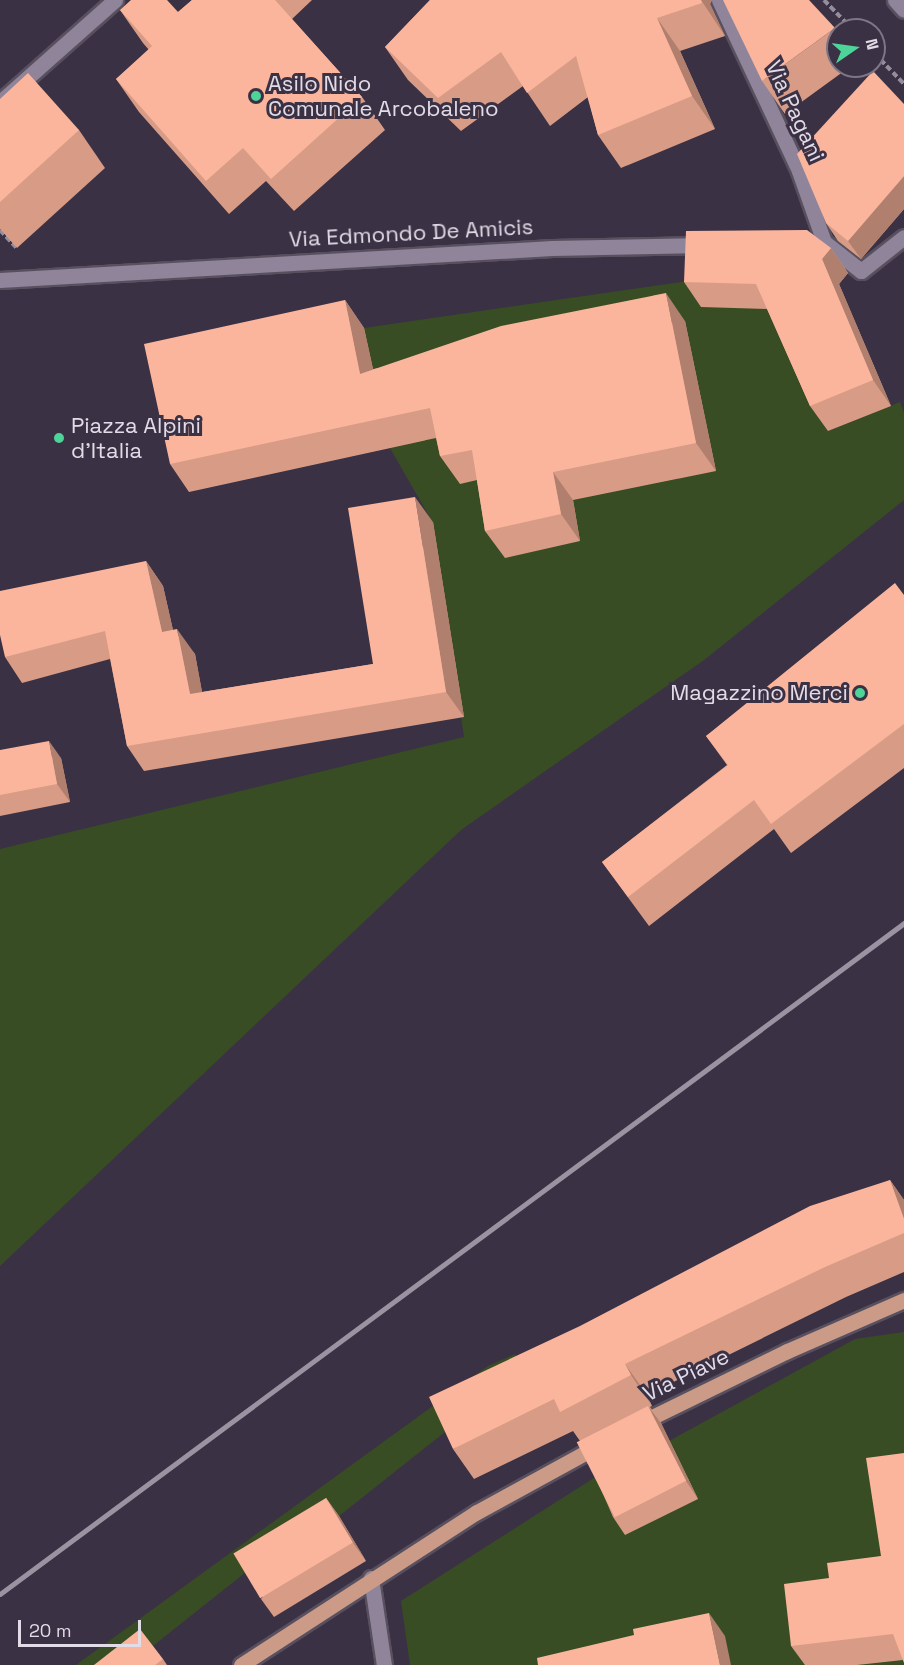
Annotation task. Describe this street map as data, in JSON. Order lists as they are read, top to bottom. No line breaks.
{"streets":{"main road":["Via Piave"],"street":["Via Pagani","Via Edmondo De Amicis"]},"places":["Asilo Nido Comunale Arcobaleno","Piazza Alpini d'Italia","Magazzino Merci"],"scale_bar":"20 m","north":"right"}
